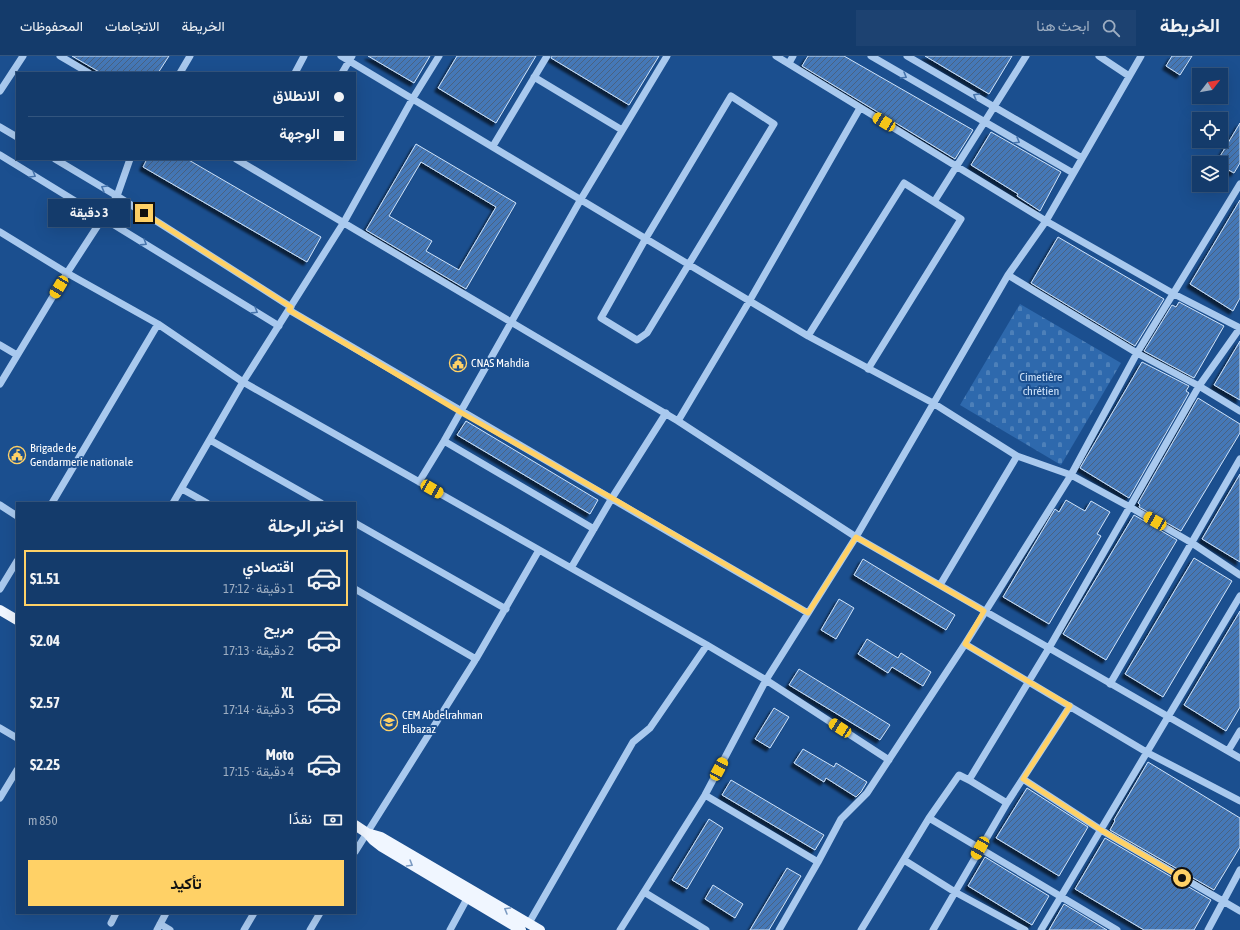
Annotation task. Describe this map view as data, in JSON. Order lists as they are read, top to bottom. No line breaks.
{"parks":["Cimetière chrétien"],"places":{"public building":["CNAS Mahdia","Brigade de Gendarmerie nationale"],"school or university":["CEM Abdelrahman Elbazaz"]},"north":"top right","page":{"header":"الخريطة","search":"ابحث هنا","nav":["الخريطة","الاتجاهات","المحفوظات"],"banner":["الانطلاق","الوجهة"],"bubble":"3 دقيقة","heading":"اختر الرحلة","list":[{"name":"اقتصادي","note":"1 دقيقة · 17:12","value":"$1.51"},{"name":"مريح","note":"2 دقيقة · 17:13","value":"$2.04"},{"name":"XL","note":"3 دقيقة · 17:14","value":"$2.57"},{"name":"Moto","note":"4 دقيقة · 17:15","value":"$2.25"}],"pay":["نقدًا","850 m"],"buttons":"تأكيد"}}
